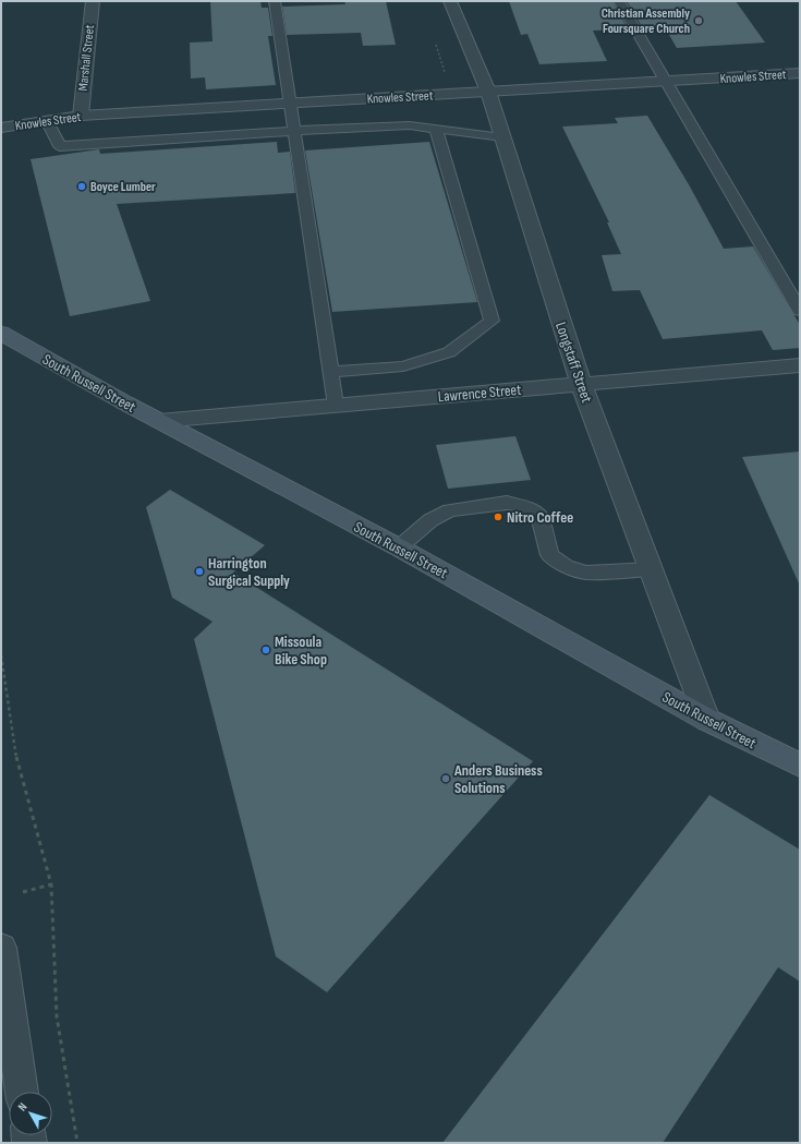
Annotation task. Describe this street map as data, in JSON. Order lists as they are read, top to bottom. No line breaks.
{"streets":{"main road":["South Russell Street"],"street":["Marshall Street","Knowles Street","Longstaff Street","Lawrence Street"]},"crossings":[["Marshall Street","Knowles Street"],["Knowles Street","Longstaff Street"],["Longstaff Street","South Russell Street"],["Longstaff Street","Lawrence Street"],["South Russell Street","Lawrence Street"]],"places":["Christian Assembly Foursquare Church","Boyce Lumber","Nitro Coffee","Harrington Surgical Supply","Missoula Bike Shop","Anders Business Solutions"],"north":"top left"}
